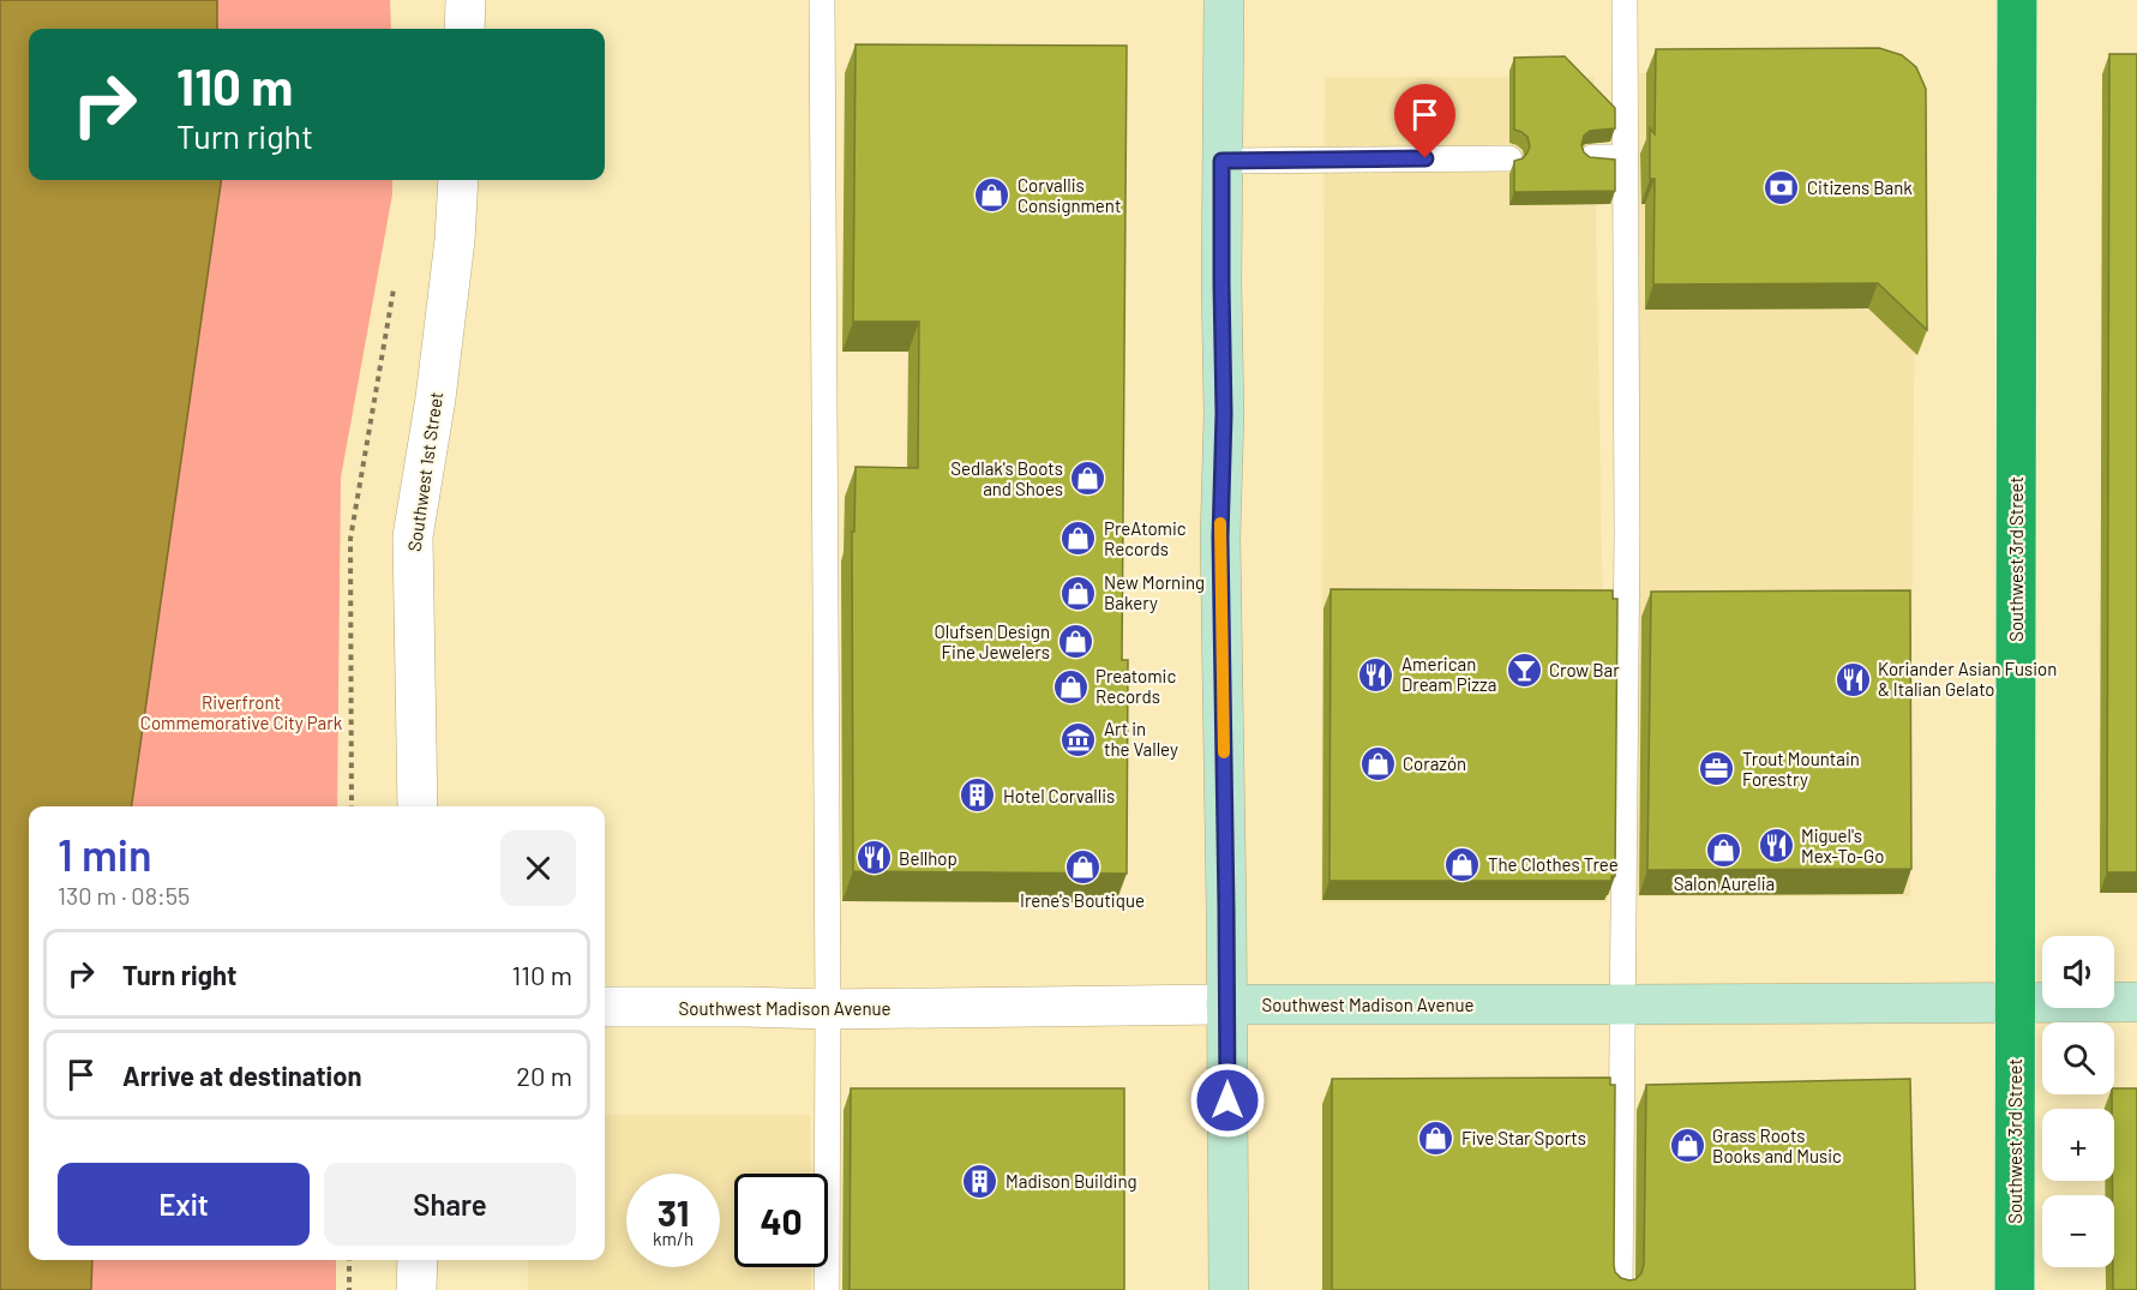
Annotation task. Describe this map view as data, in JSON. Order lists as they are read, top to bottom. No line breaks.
{"streets":{"highway":["Southwest 3rd Street"],"street":["Southwest 1st Street","Southwest Madison Avenue"]},"crossings":[["Southwest 3rd Street","Southwest Madison Avenue"]],"parks":["Riverfront Commemorative City Park"],"places":{"bank":["Citizens Bank"],"shop":["Corvallis Consignment","Sedlak's Boots and Shoes","PreAtomic Records","New Morning Bakery","Olufsen Design Fine Jewelers","Preatomic Records","Corazón","Salon Aurelia","The Clothes Tree","Irene's Boutique","Five Star Sports","Grass Roots Books and Music"],"bar":["Crow Bar"],"restaurant":["American Dream Pizza","Koriander Asian Fusion & Italian Gelato","Miguel's Mex-To-Go","Bellhop"],"museum":["Art in the Valley"],"office":["Trout Mountain Forestry"],"building":["Hotel Corvallis","Madison Building"]},"page":{"turn":["110 m","Turn right"],"heading":["1 min","130 m · 08:55"],"list":[{"name":"Turn right","value":"110 m"},{"name":"Arrive at destination","value":"20 m"}],"map_buttons":["+","−"],"buttons":["Exit","Share"],"speed":"31 km/h","limit":"40"}}
